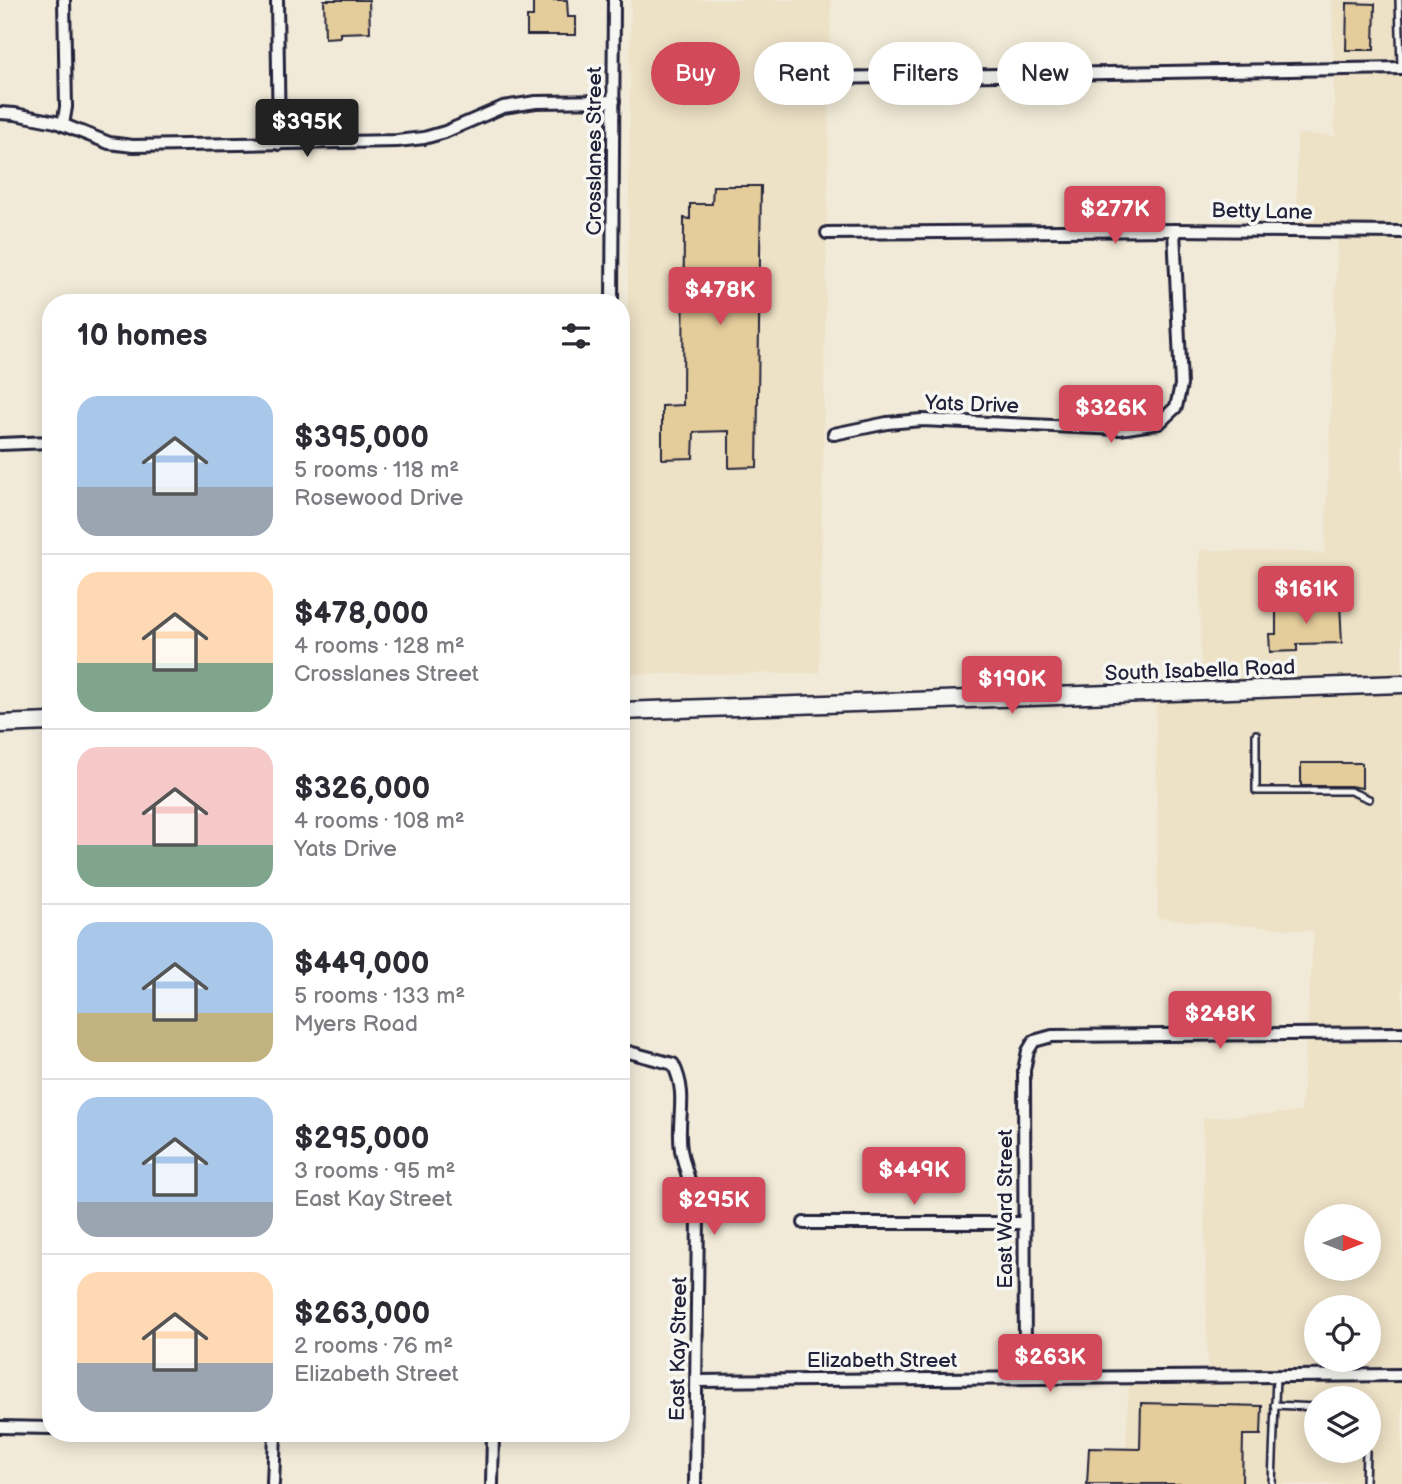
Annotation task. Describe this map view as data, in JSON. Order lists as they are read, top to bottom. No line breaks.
{"streets":{"main road":["South Isabella Road"],"street":["Crosslanes Street","Betty Lane","Yats Drive","East Ward Street","East Kay Street","Elizabeth Street"]},"crossings":[["Betty Lane","Yats Drive"],["East Ward Street","Elizabeth Street"],["East Kay Street","Elizabeth Street"]],"north":"right","page":{"chip":["Buy","Rent","Filters","New"],"price":["$395K","$277K","$478K","$326K","$161K","$190K","$248K","$449K","$295K","$263K"],"heading":"10 homes","list":[{"name":"$395,000","note":"5 rooms · 118 m² · Rosewood Drive"},{"name":"$478,000","note":"4 rooms · 128 m² · Crosslanes Street"},{"name":"$326,000","note":"4 rooms · 108 m² · Yats Drive"},{"name":"$449,000","note":"5 rooms · 133 m² · Myers Road"},{"name":"$295,000","note":"3 rooms · 95 m² · East Kay Street"},{"name":"$263,000","note":"2 rooms · 76 m² · Elizabeth Street"}]}}
